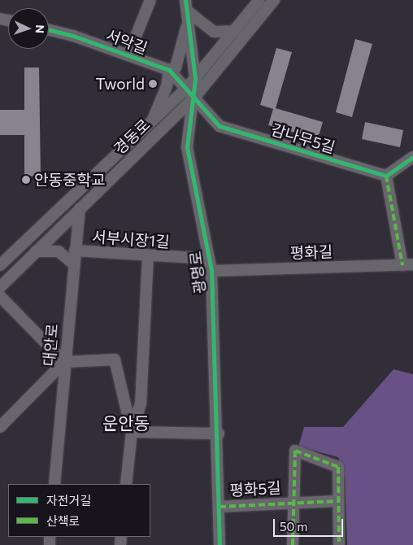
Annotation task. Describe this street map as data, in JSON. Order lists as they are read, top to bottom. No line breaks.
{"streets":{"street":["서악길","경동로","감나무5길","서부시장1길","평화길","광명로","대안로","평화5길"]},"crossings":[["서악길","경동로"],["서악길","감나무5길"],["서악길","광명로"],["경동로","감나무5길"],["경동로","광명로"],["경동로","대안로"],["감나무5길","광명로"],["서부시장1길","광명로"],["서부시장1길","대안로"],["평화길","광명로"],["광명로","평화5길"]],"districts":["운안동"],"places":["Tworld","안동중학교"],"legend":["자전거길","산책로"],"scale_bar":"50 m","north":"right"}
